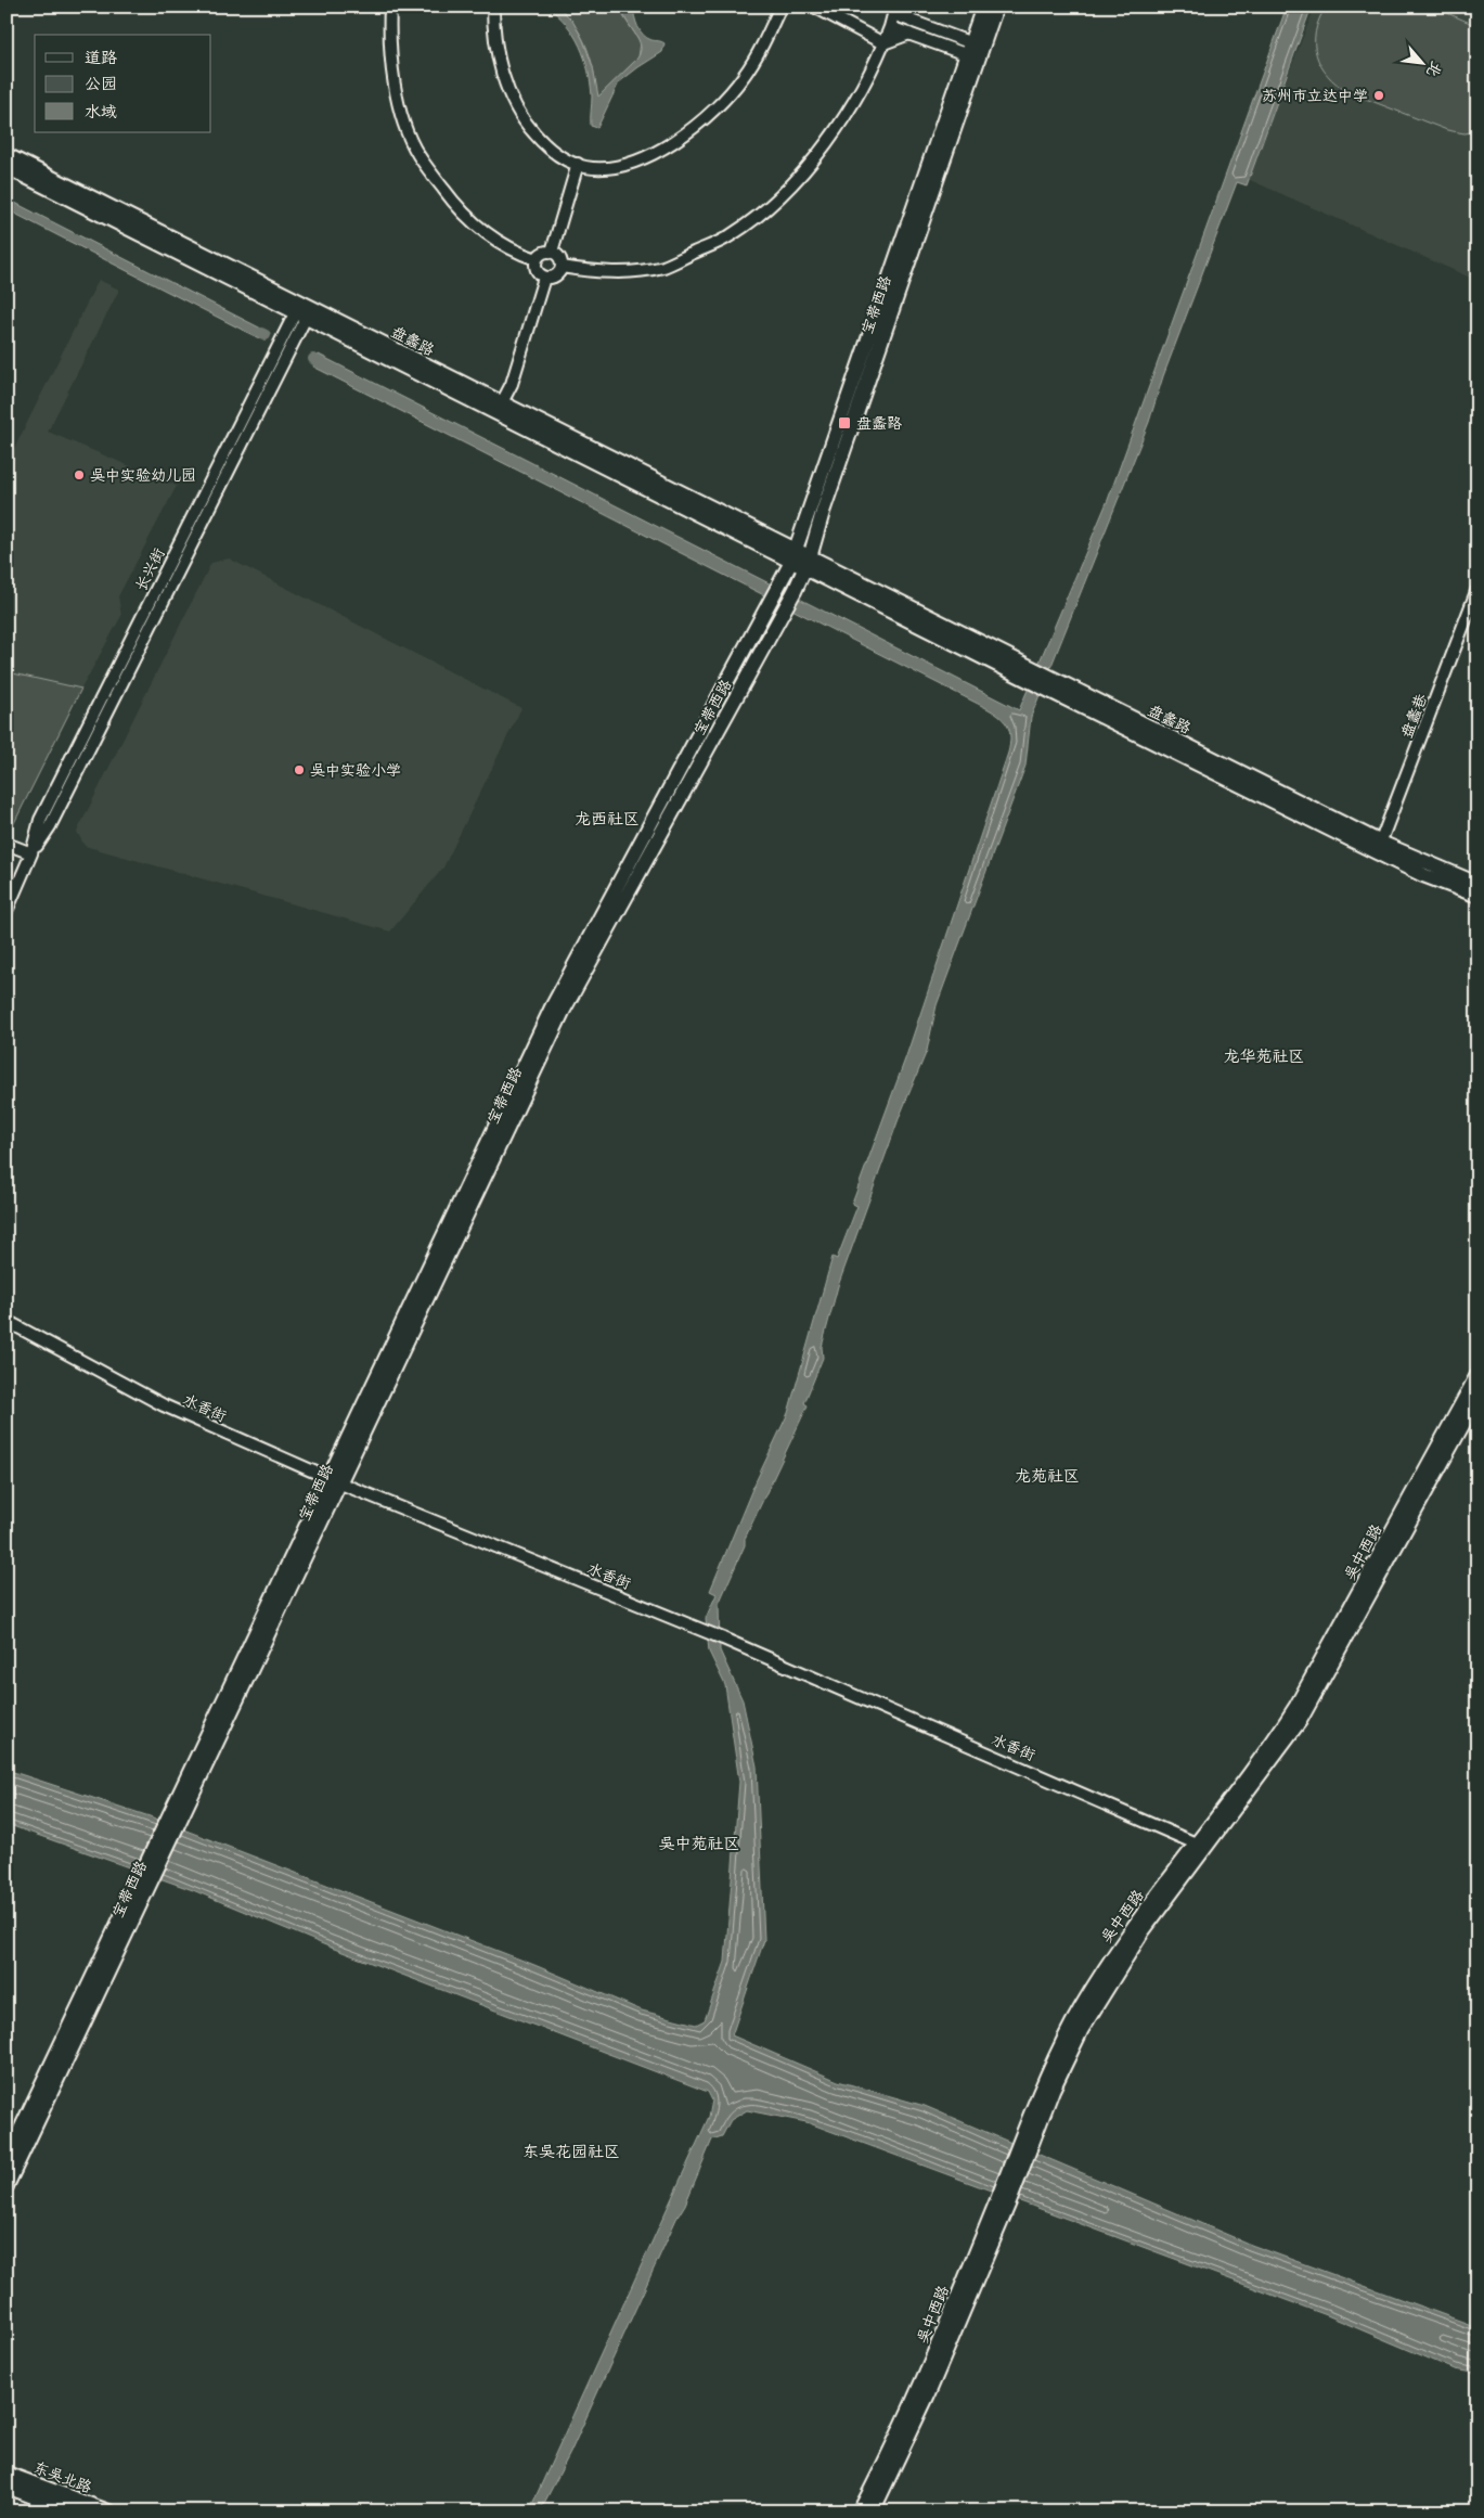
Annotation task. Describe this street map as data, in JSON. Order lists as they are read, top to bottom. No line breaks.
{"streets":{"main road":["宝带西路","盘蠡路","吴中西路","东吴北路"],"street":["长兴街","盘蠡巷","水香街"]},"crossings":[["宝带西路","盘蠡路"],["宝带西路","水香街"],["盘蠡路","长兴街"],["盘蠡路","盘蠡巷"],["水香街","吴中西路"]],"districts":["龙西社区","龙华苑社区","龙苑社区","吴中苑社区","东吴花园社区"],"places":{"other":["苏州市立达中学","吴中实验幼儿园","吴中实验小学"],"transit":["盘蠡路"]},"legend":["道路","公园","水域"],"north":"bottom right"}
